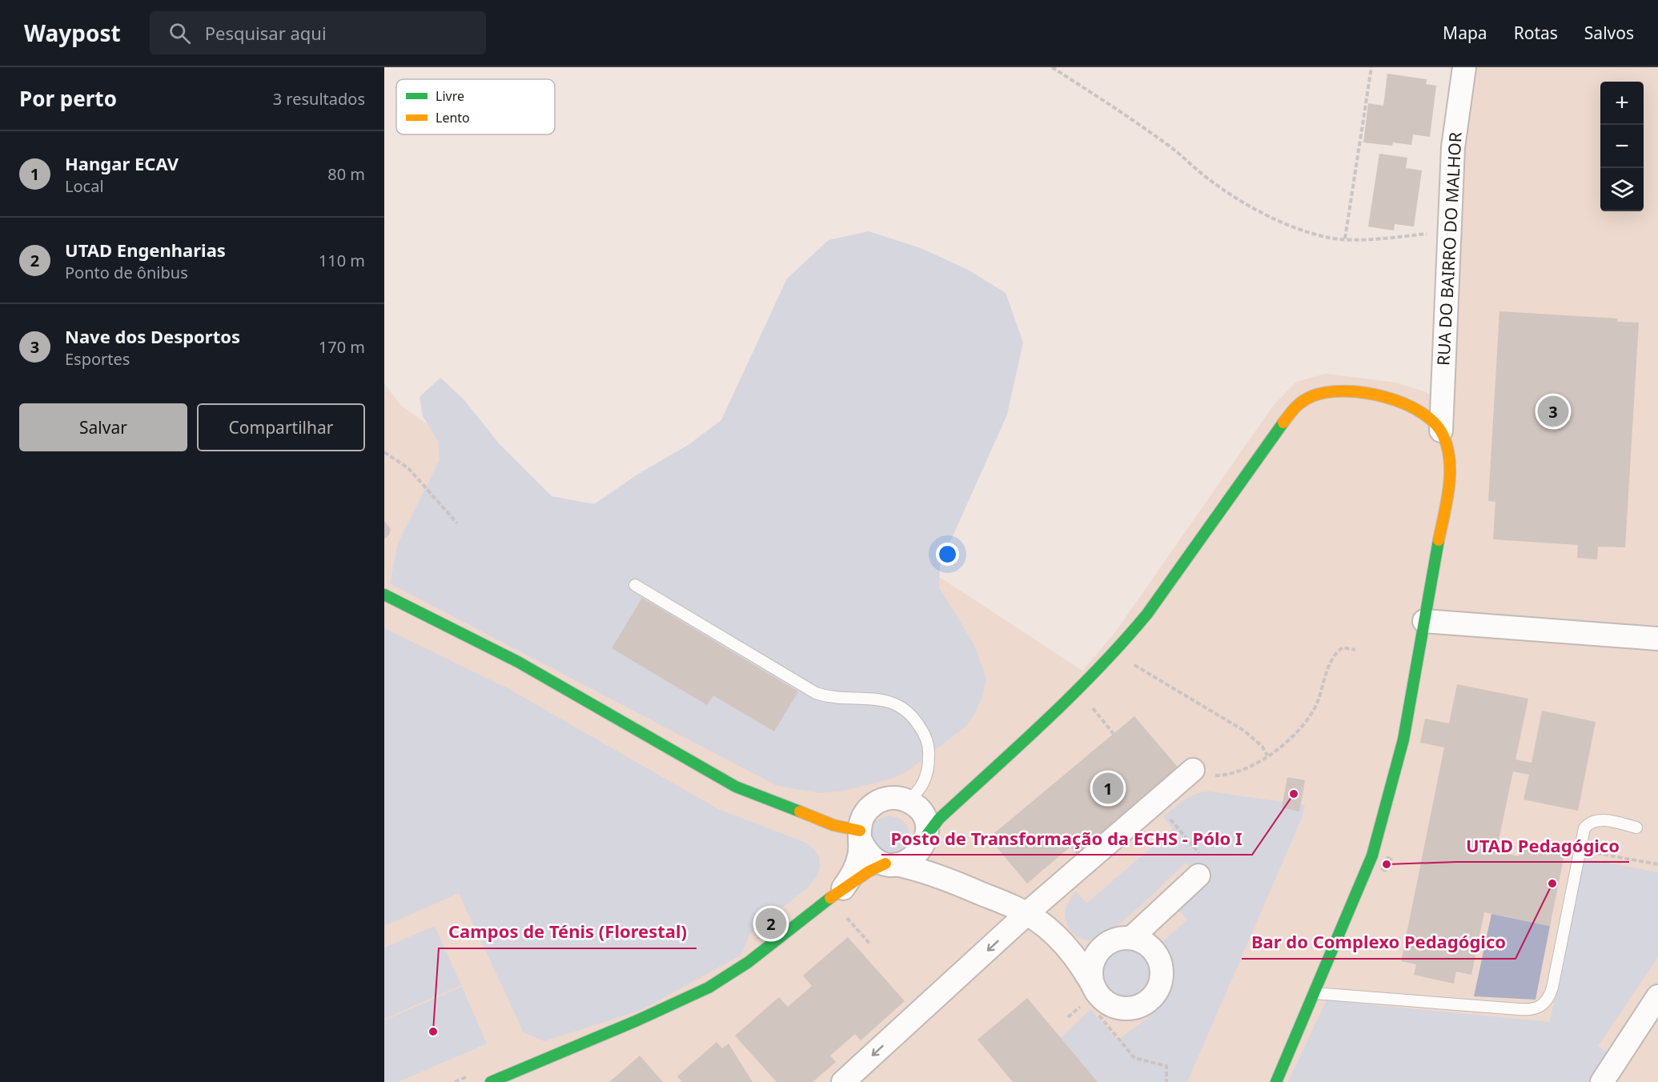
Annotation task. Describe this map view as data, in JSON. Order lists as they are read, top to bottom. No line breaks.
{"streets":{"street":["RUA DO BAIRRO DO MALHOR"]},"places":["Posto de Transformação da ECHS - Pólo I","UTAD Pedagógico","Bar do Complexo Pedagógico","Campos de Ténis (Florestal)"],"legend":["Livre","Lento"],"page":{"header":"Waypost","search":"Pesquisar aqui","nav":["Mapa","Rotas","Salvos"],"heading":["Por perto","3 resultados"],"map_buttons":["+","−"],"list":[{"mark":"1","name":"Hangar ECAV","note":"Local","value":"80 m"},{"mark":"2","name":"UTAD Engenharias","note":"Ponto de ônibus","value":"110 m"},{"mark":"3","name":"Nave dos Desportos","note":"Esportes","value":"170 m"}],"buttons":["Salvar","Compartilhar"],"pins":["3","1","2"]}}
